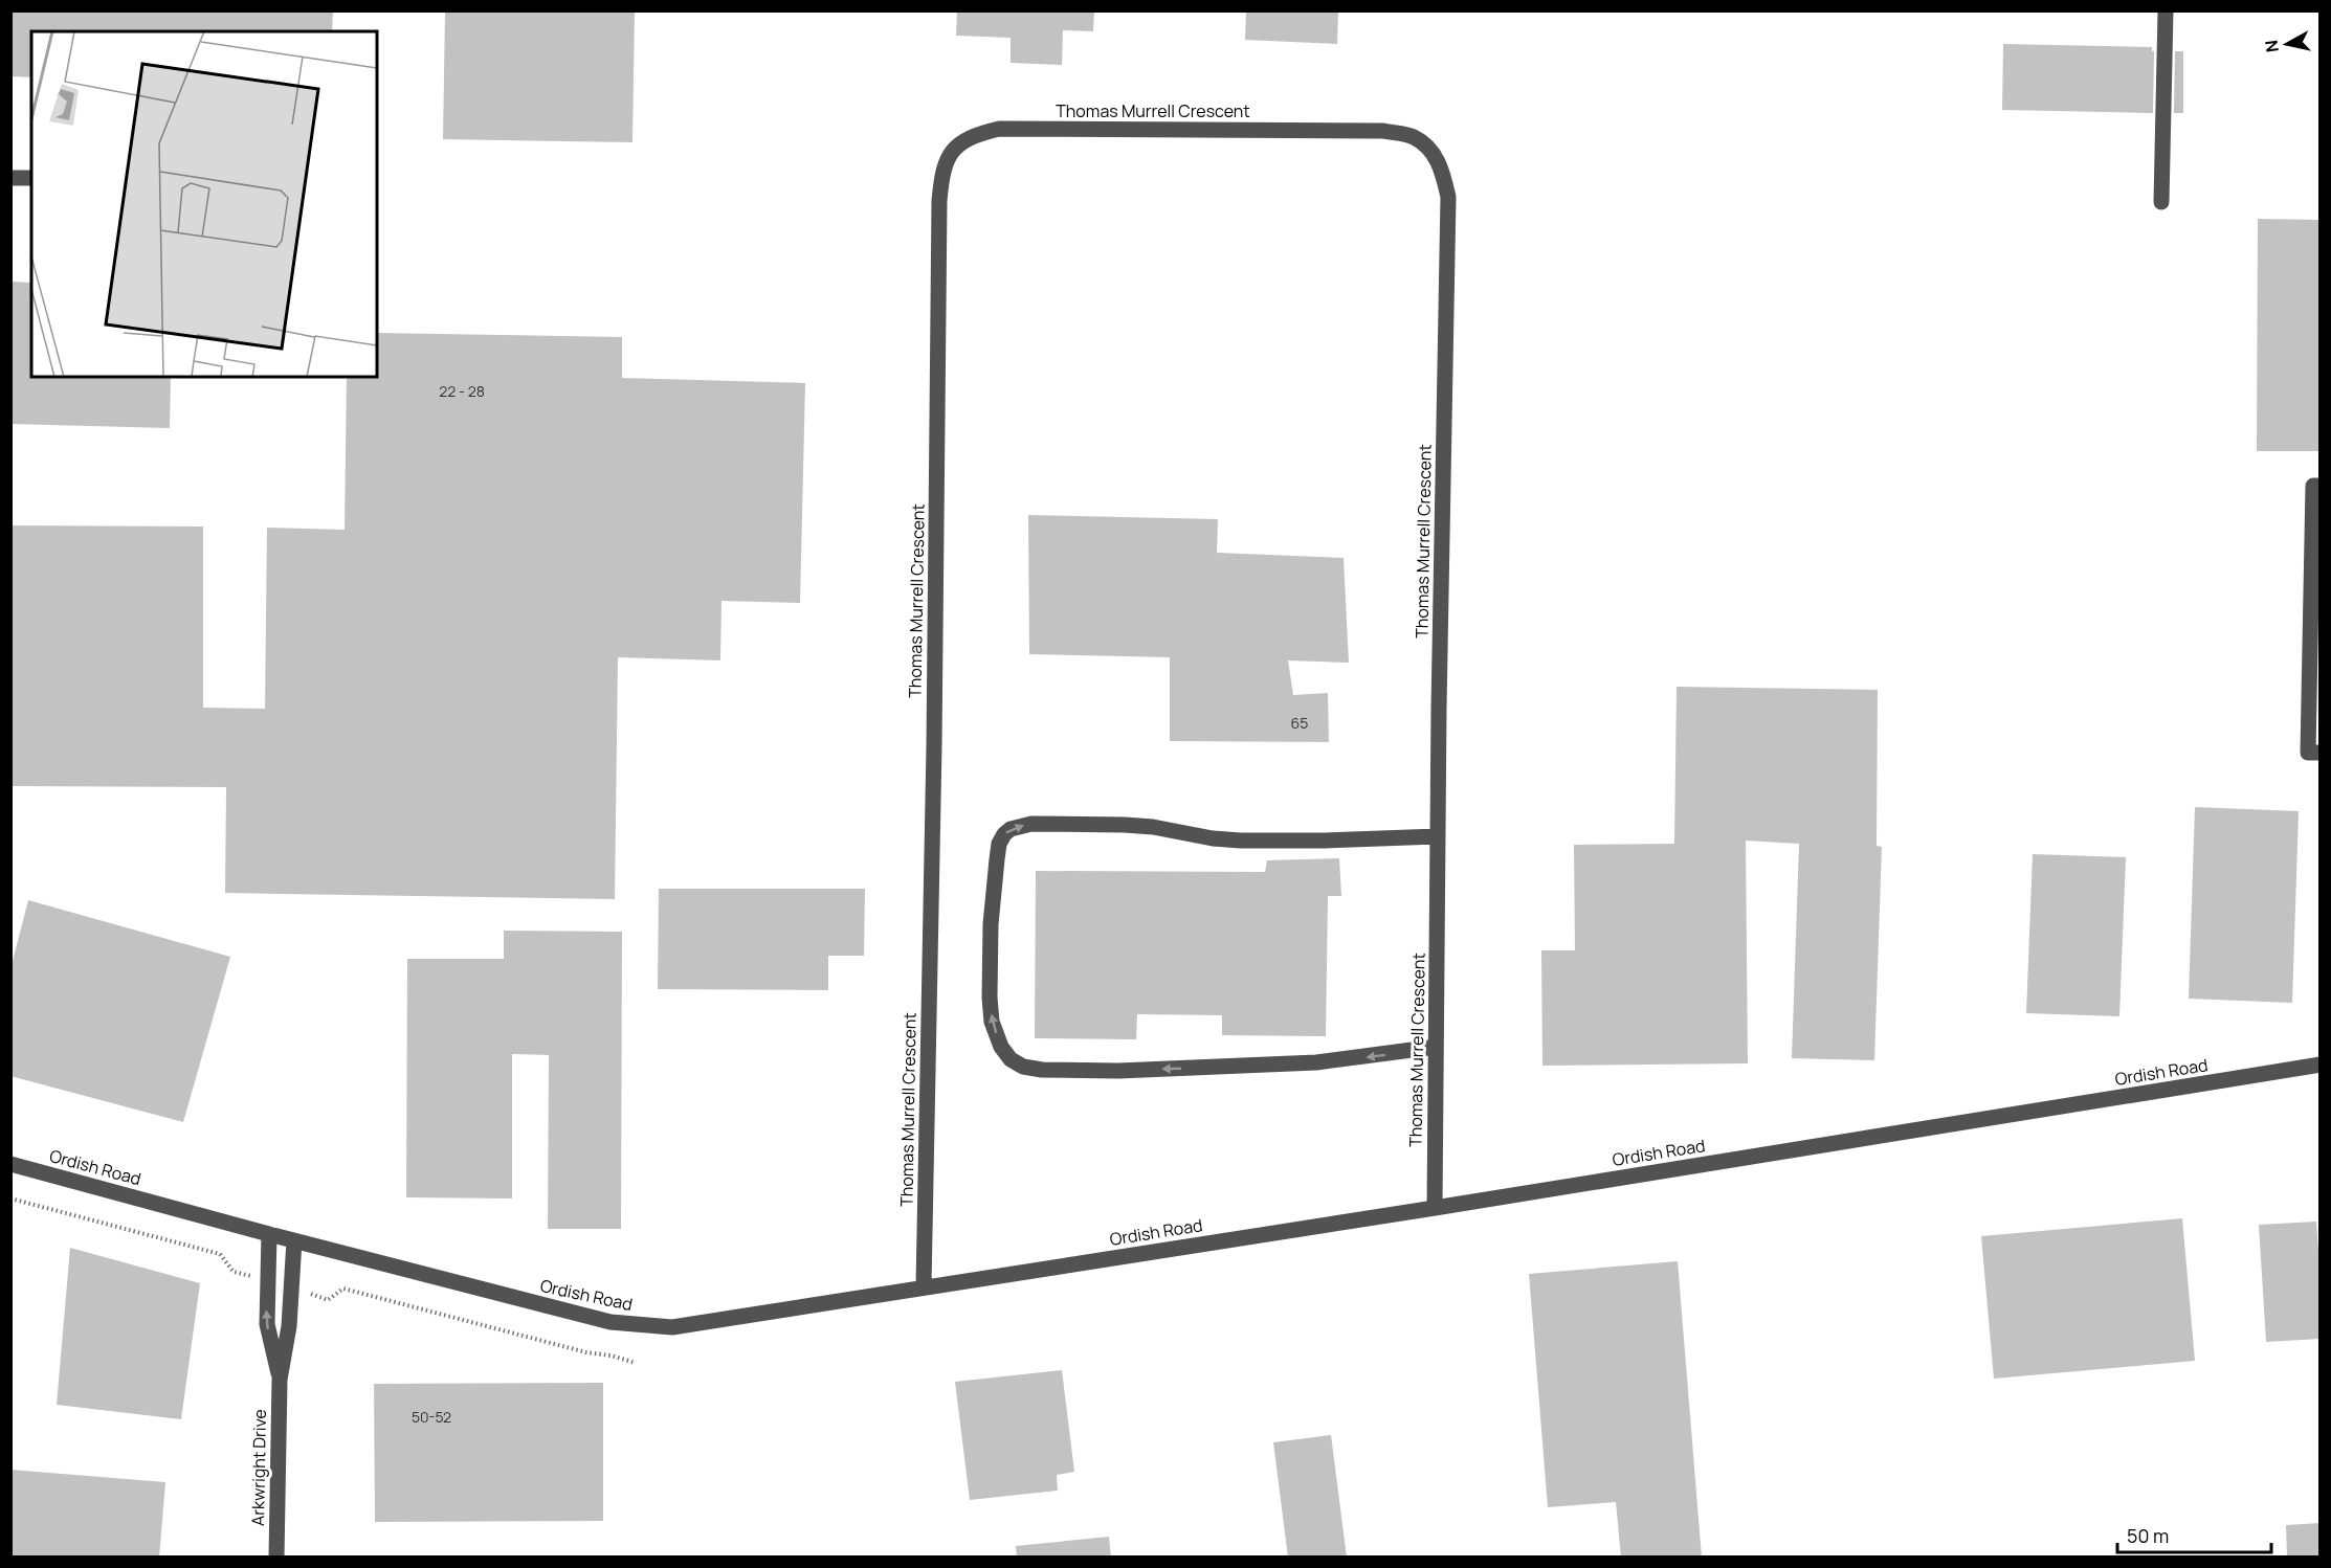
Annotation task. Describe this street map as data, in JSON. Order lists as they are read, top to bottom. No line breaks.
{"streets":{"street":["Thomas Murrell Crescent","Ordish Road","Arkwright Drive"]},"crossings":[["Thomas Murrell Crescent","Ordish Road"],["Ordish Road","Arkwright Drive"]],"house_numbers":["22 - 28","65","50-52"],"scale_bar":"50 m","north":"left"}
